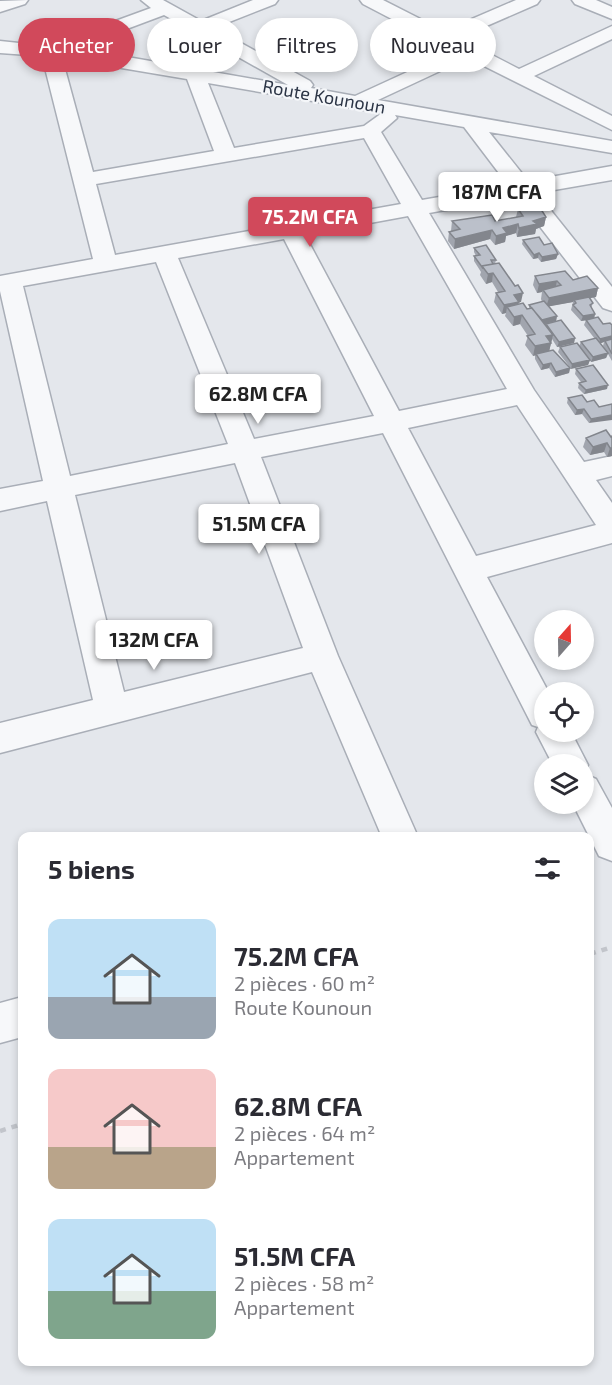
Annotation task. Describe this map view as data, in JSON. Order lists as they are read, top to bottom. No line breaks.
{"streets":{"street":["Route Kounoun"]},"north":"top","page":{"chip":["Acheter","Louer","Filtres","Nouveau"],"price":["187M CFA","75.2M CFA","62.8M CFA","51.5M CFA","132M CFA"],"heading":"5 biens","list":[{"name":"75.2M CFA","note":"2 pièces · 60 m² · Route Kounoun"},{"name":"62.8M CFA","note":"2 pièces · 64 m² · Appartement"},{"name":"51.5M CFA","note":"2 pièces · 58 m² · Appartement"}]}}
